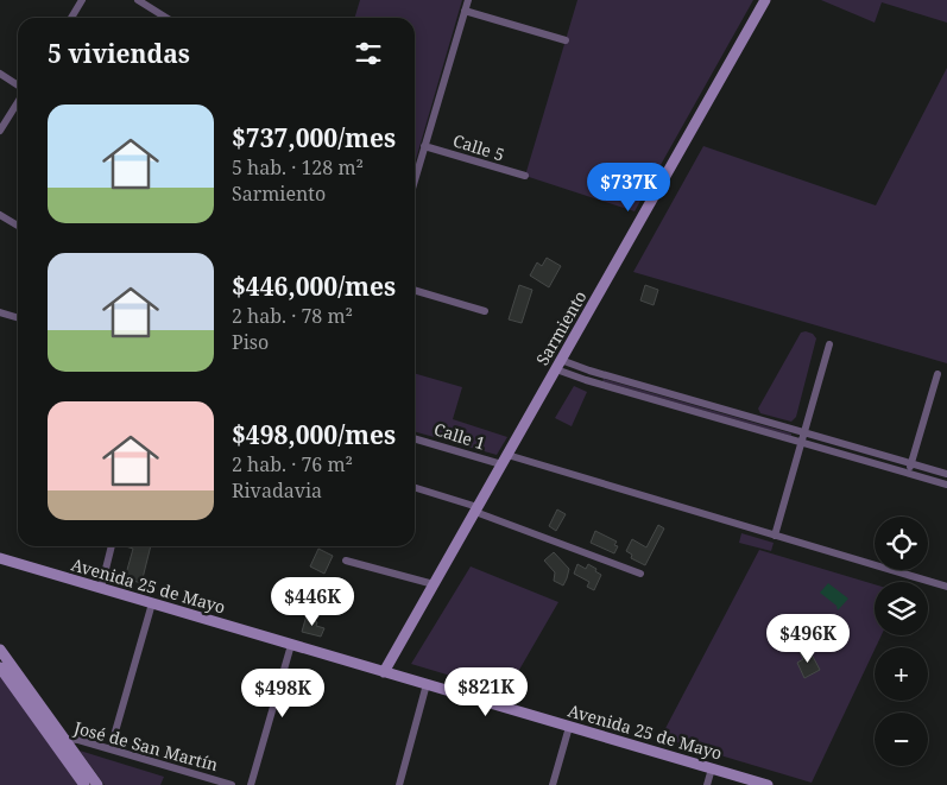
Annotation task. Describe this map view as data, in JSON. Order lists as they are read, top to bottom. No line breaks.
{"streets":{"street":["Calle 5","Sarmiento","Calle 1","Avenida 25 de Mayo","José de San Martín"]},"crossings":[["Sarmiento","Calle 1"],["Sarmiento","Avenida 25 de Mayo"]],"page":{"heading":"5 viviendas","list":[{"name":"$737,000/mes","note":"5 hab. · 128 m² · Sarmiento"},{"name":"$446,000/mes","note":"2 hab. · 78 m² · Piso"},{"name":"$498,000/mes","note":"2 hab. · 76 m² · Rivadavia"}],"price":["$737K","$446K","$496K","$821K","$498K"],"map_buttons":["+","−"]}}
